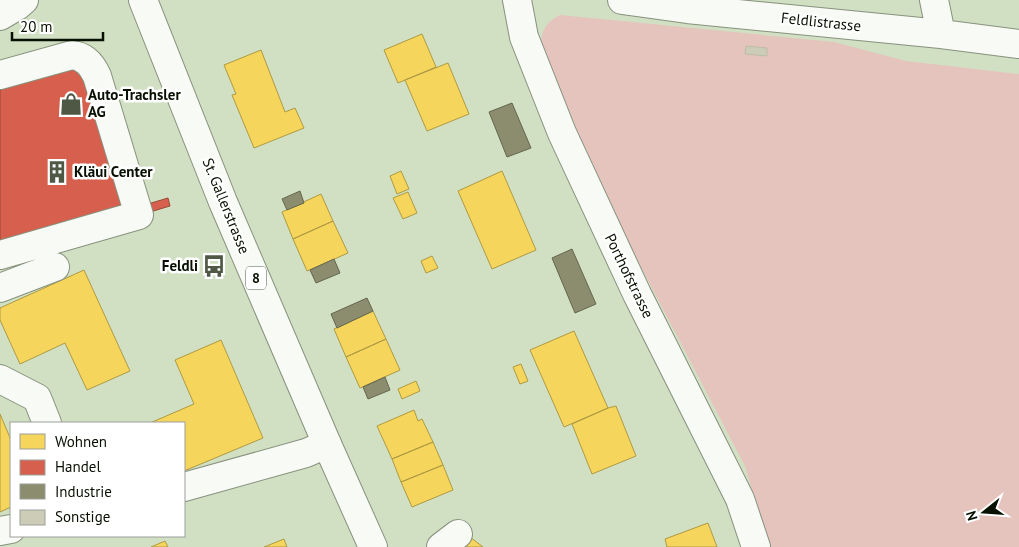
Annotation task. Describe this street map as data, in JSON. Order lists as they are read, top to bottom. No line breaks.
{"streets":{"street":["Feldlistrasse","St. Gallerstrasse","Porthofstrasse","8"]},"places":{"shop":["Auto-Trachsler AG"],"building":["Kläui Center"],"bus stop":["Feldli"]},"legend":["Wohnen","Handel","Industrie","Sonstige"],"scale_bar":"20 m","north":"left"}
